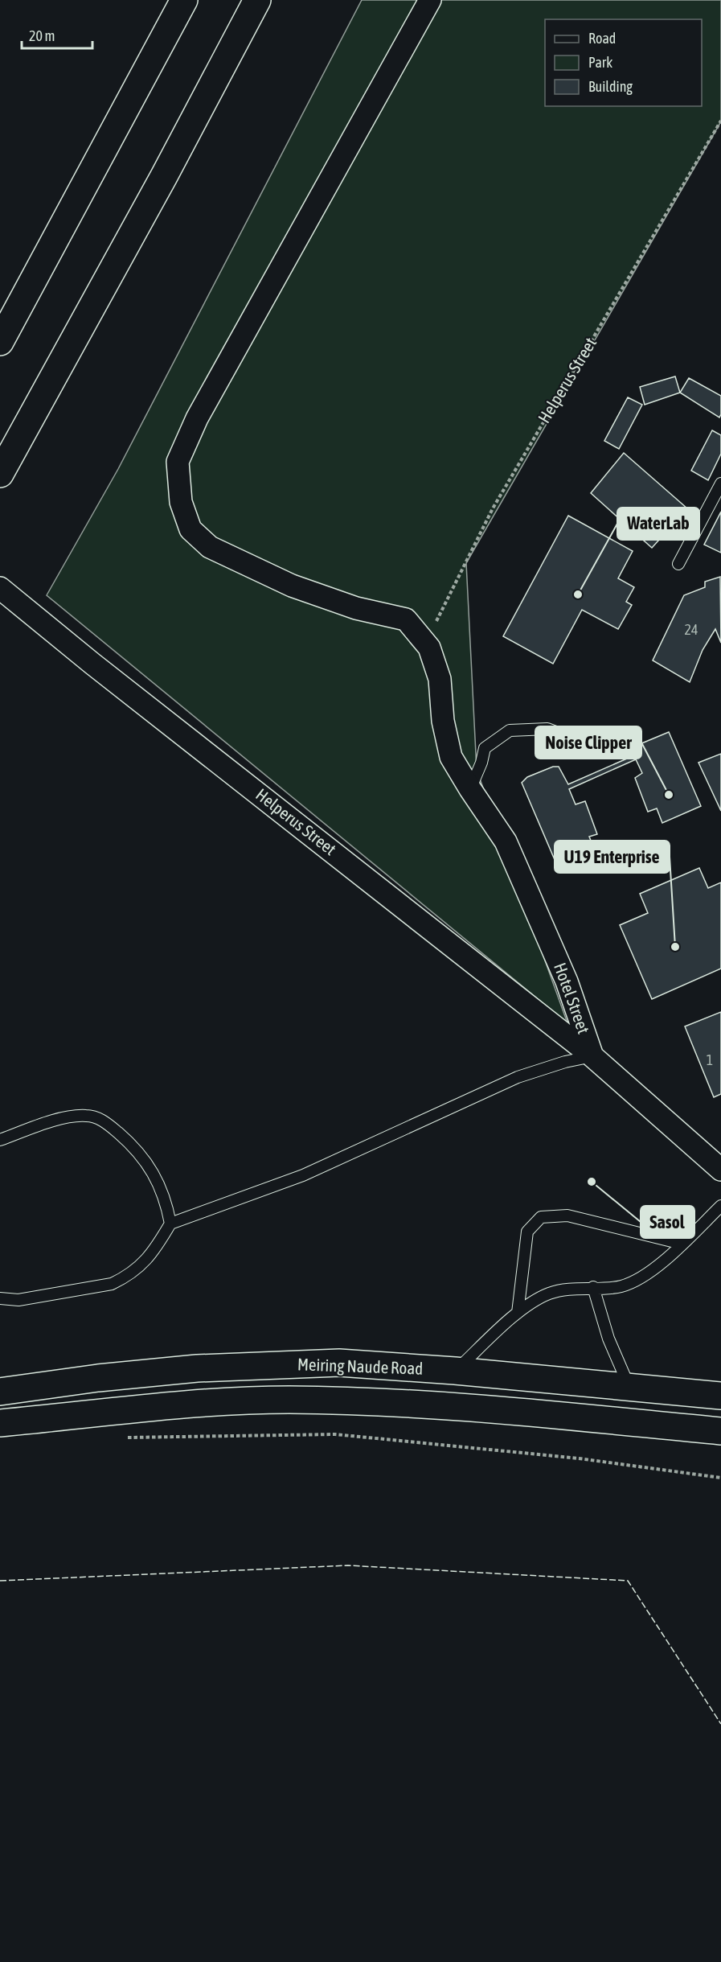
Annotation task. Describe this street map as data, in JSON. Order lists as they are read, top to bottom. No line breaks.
{"streets":{"main road":["Meiring Naude Road"],"street":["Helperus Street","Hotel Street"]},"crossings":[["Helperus Street","Hotel Street"]],"places":["WaterLab","Noise Clipper","U19 Enterprise","Sasol"],"house_numbers":["24","1"],"legend":["Road","Park","Building"],"scale_bar":"20 m"}
